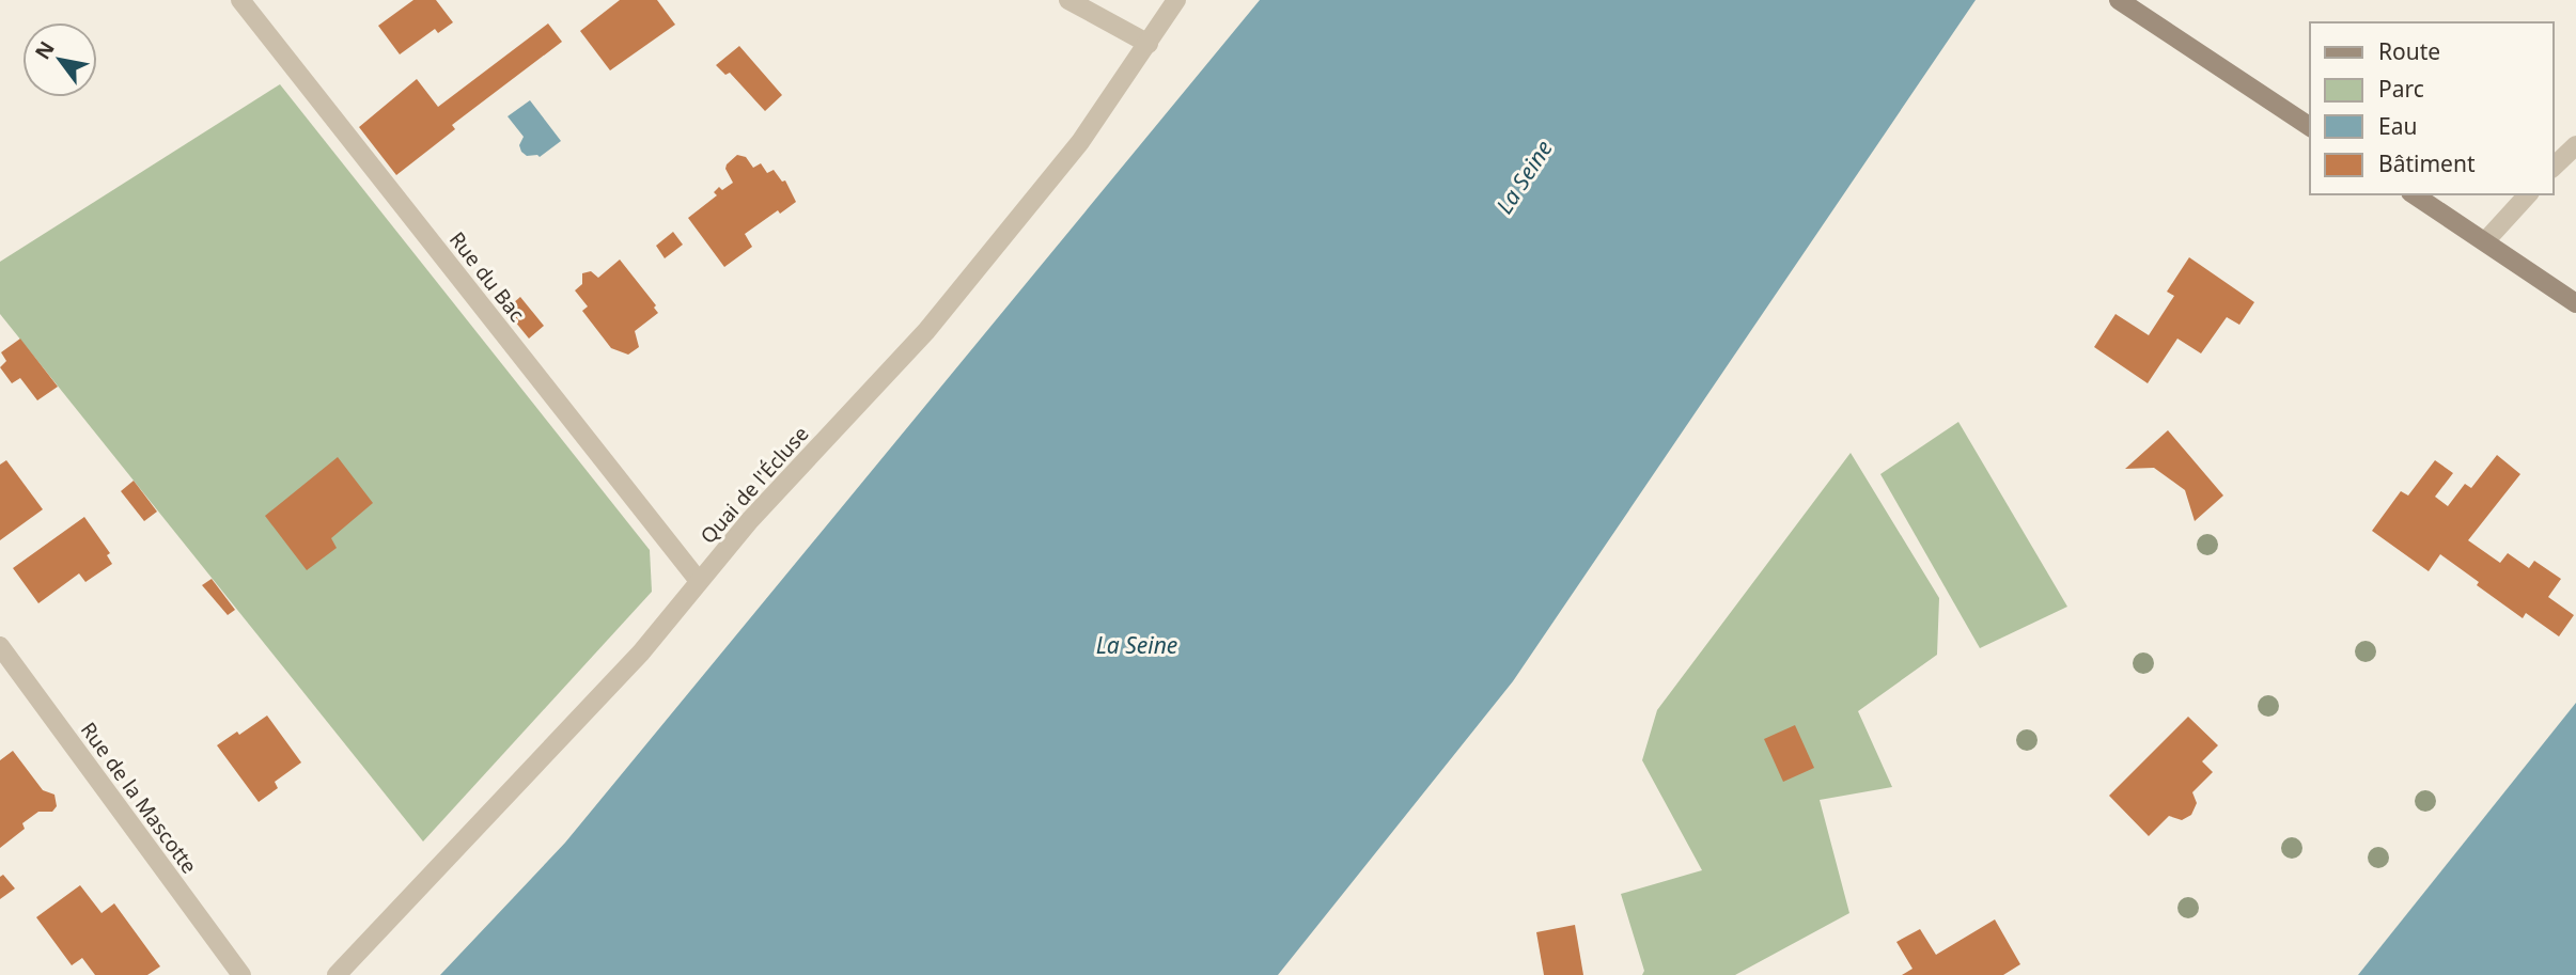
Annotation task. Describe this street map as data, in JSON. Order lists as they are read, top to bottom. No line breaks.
{"streets":{"street":["Rue du Bac","Quai de l'Écluse","Rue de la Mascotte"]},"crossings":[["Rue du Bac","Quai de l'Écluse"]],"water":["La Seine"],"legend":["Route","Parc","Eau","Bâtiment"],"north":"top left"}
